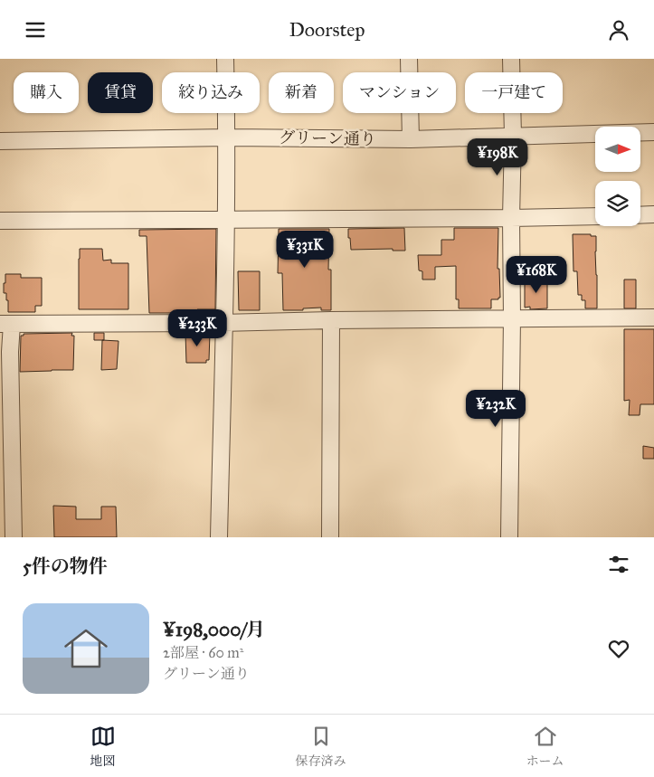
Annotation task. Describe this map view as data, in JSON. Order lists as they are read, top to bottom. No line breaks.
{"streets":{"street":["グリーン通り"]},"north":"right","page":{"header":"Doorstep","chip":["購入","賃貸","絞り込み","新着","マンション","一戸建て"],"price":["¥198K","¥331K","¥168K","¥233K","¥232K"],"heading":"5件の物件","list":[{"name":"¥198,000/月","note":"2部屋 · 60 m² · グリーン通り"}],"tabs":["地図","保存済み","ホーム"]}}
